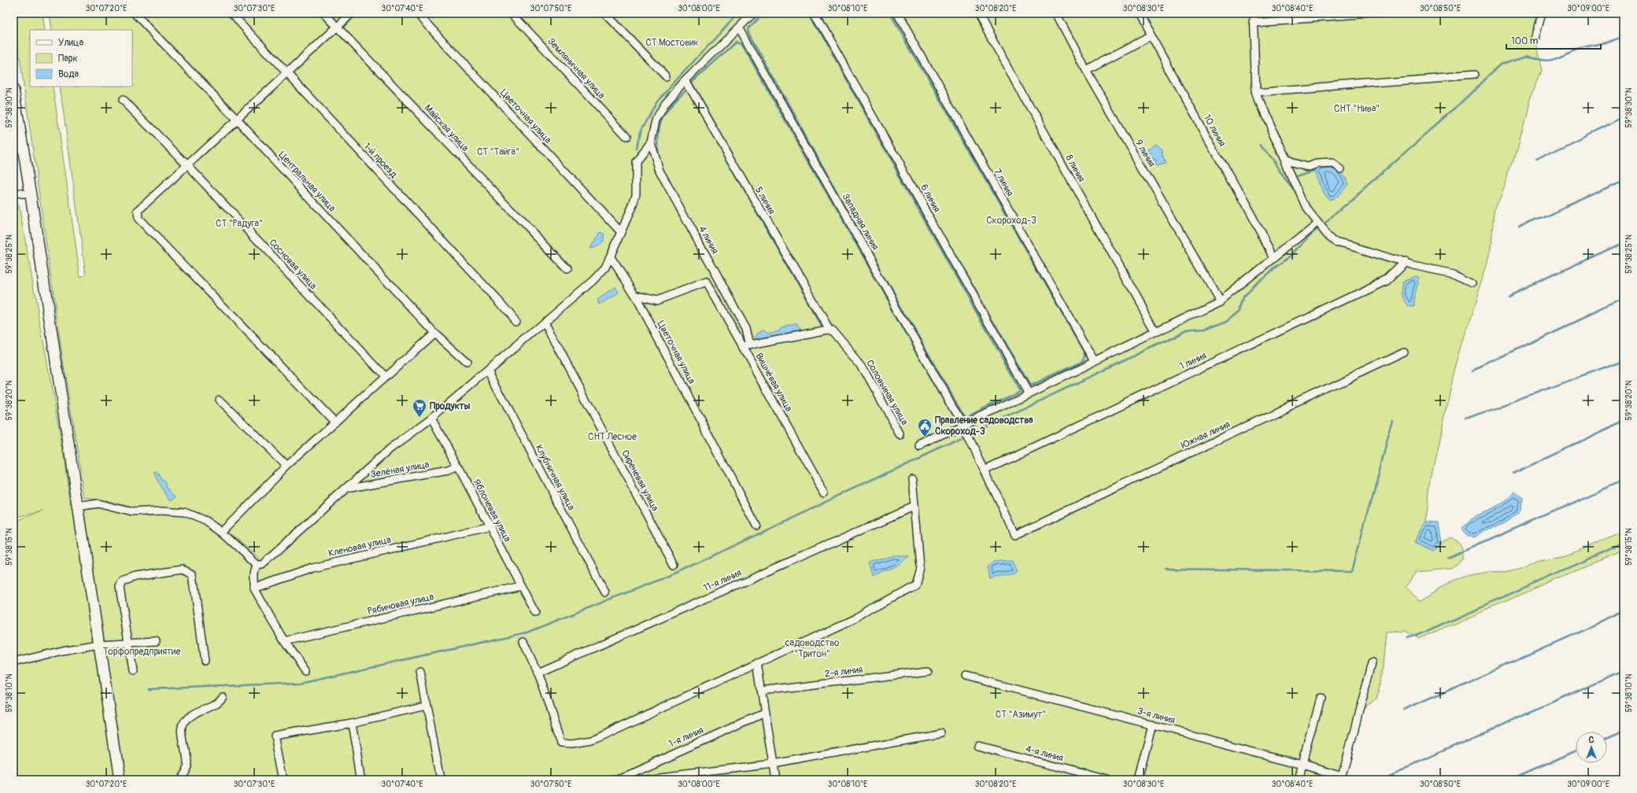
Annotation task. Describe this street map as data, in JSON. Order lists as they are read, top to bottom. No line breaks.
{"streets":{"street":["Земляничная улица","Цветочная улица","Майская улица","10 линия","9 линия","1-й проезд","8 линия","Центральная улица","7 линия","6 линия","5 линия","Западная линия","4 линия","Сосновая улица","1 линия","Вишнёвая улица","Соловьиная улица","Южная линия","Зелёная улица","Клубничная улица","Сиреневая улица","Яблоневая улица","Кленовая улица","11-я линия","Рябиновая улица","2-я линия","3-я линия","1-я линия","4-я линия"]},"crossings":[["Цветочная улица","Вишнёвая улица"],["5 линия","Соловьиная улица"],["Западная линия","1 линия"],["Западная линия","Южная линия"],["Зелёная улица","Яблоневая улица"],["Яблоневая улица","Кленовая улица"],["Яблоневая улица","Рябиновая улица"]],"parks":["СТ Мостовик","СНТ \"Нива\"","СТ \"Тайга\"","Скороход-3","СТ \"Радуга\"","СНТ Лесное","садоводство \"Тритон\"","Торфопредприятие","СТ \"Азимут\""],"places":{"supermarket":["Продукты"],"public building":["Правление садоводства Скороход-3"]},"legend":["Улица","Парк","Вода"],"scale_bar":"100 m","north":"top","coordinates":["30°07'20\"E","30°07'30\"E","30°07'40\"E","30°07'50\"E","30°08'00\"E","30°08'10\"E","30°08'20\"E","30°08'30\"E","30°08'40\"E","30°08'50\"E","30°09'00\"E","59°38'30\"N","59°38'25\"N","59°38'20\"N","59°38'15\"N","59°38'10\"N"]}
